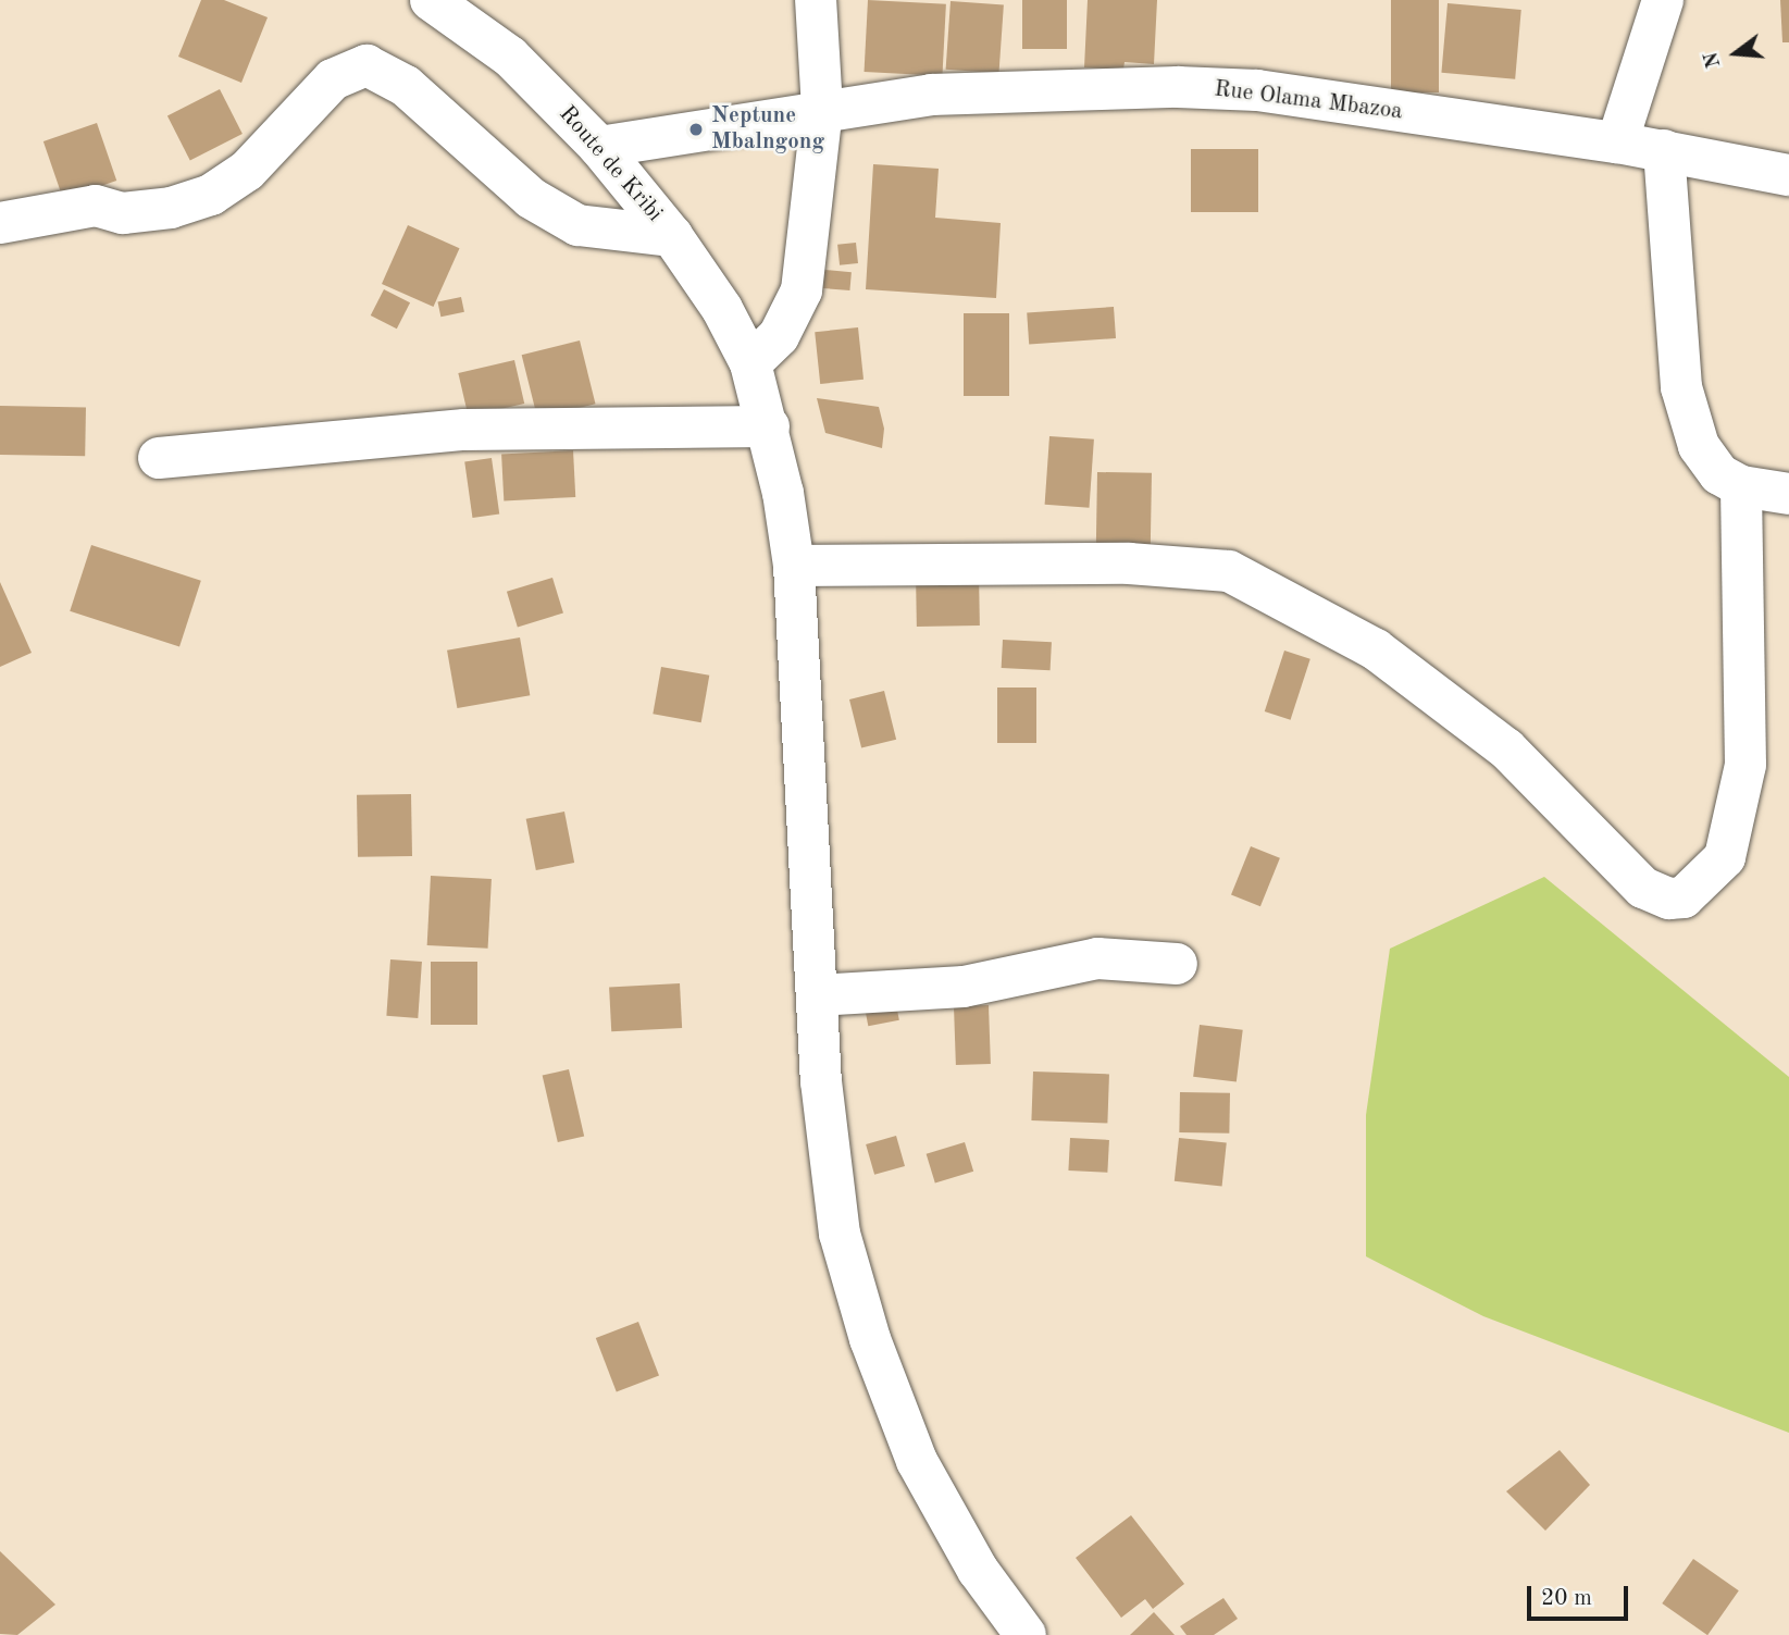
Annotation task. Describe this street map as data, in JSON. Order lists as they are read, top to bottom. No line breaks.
{"streets":{"street":["Rue Olama Mbazoa","Route de Kribi"]},"crossings":[["Rue Olama Mbazoa","Route de Kribi"]],"places":["Neptune Mbalngong"],"scale_bar":"20 m","north":"left"}
